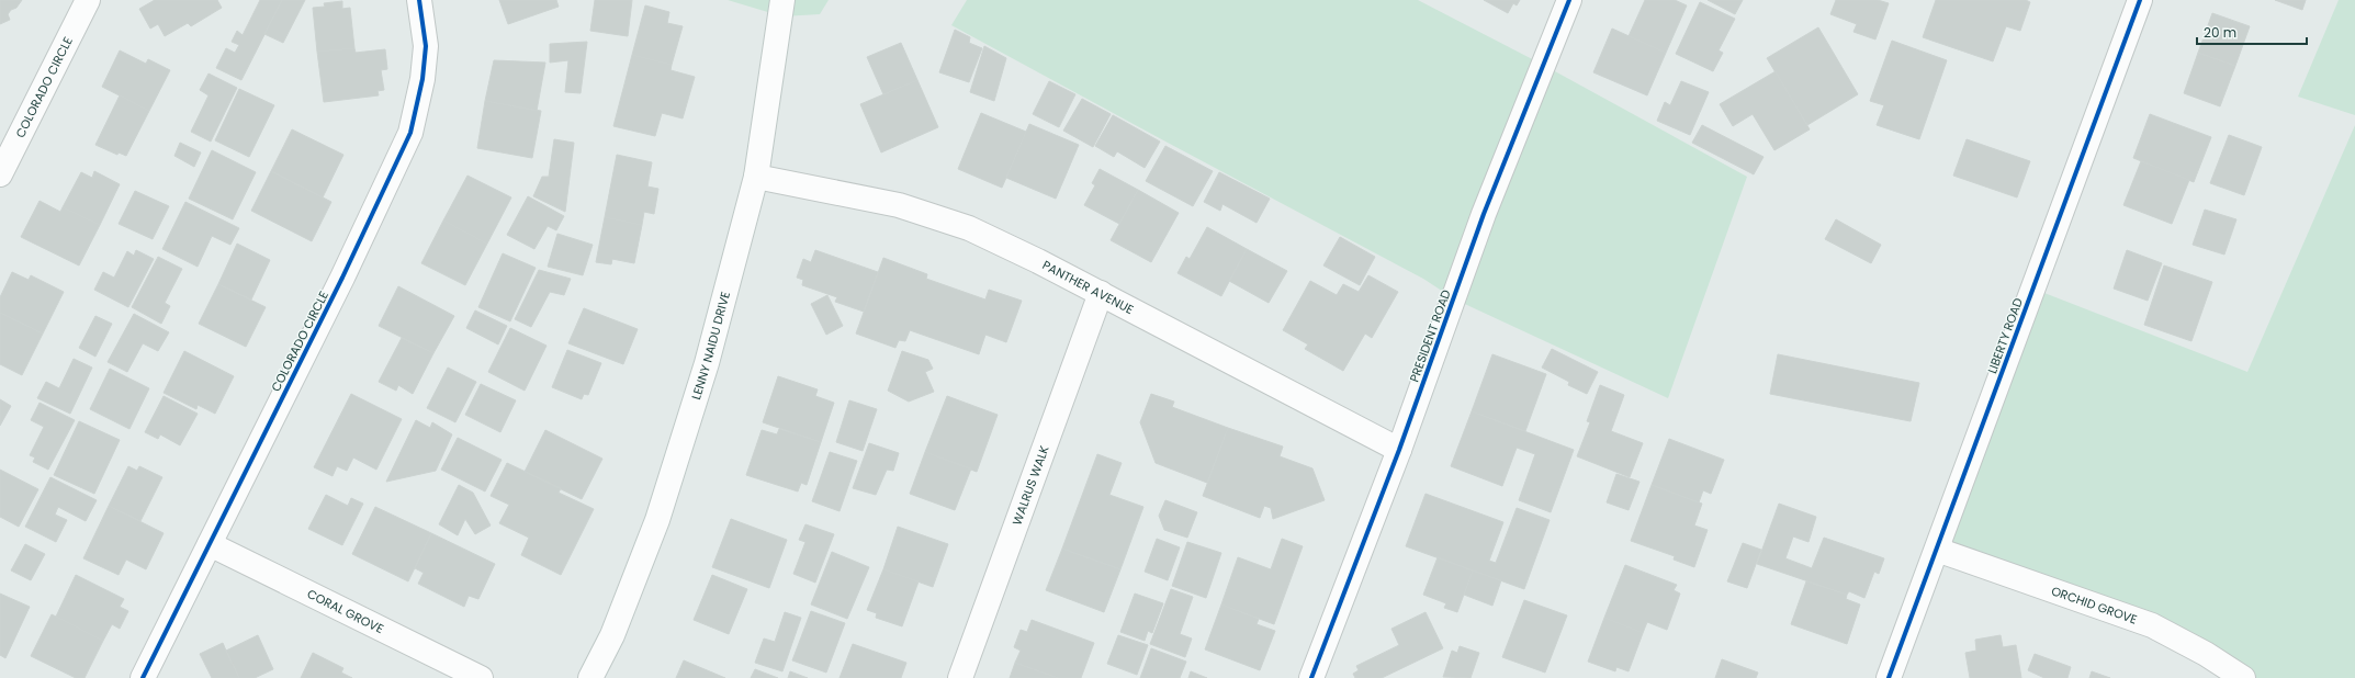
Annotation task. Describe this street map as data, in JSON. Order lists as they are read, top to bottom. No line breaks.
{"streets":{"street":["COLORADO CIRCLE","PANTHER AVENUE","PRESIDENT ROAD","LIBERTY ROAD","LENNY NAIDU DRIVE","WALRUS WALK","ORCHID GROVE","CORAL GROVE"]},"crossings":[["COLORADO CIRCLE","CORAL GROVE"],["PANTHER AVENUE","PRESIDENT ROAD"],["PANTHER AVENUE","LENNY NAIDU DRIVE"],["PANTHER AVENUE","WALRUS WALK"],["LIBERTY ROAD","ORCHID GROVE"]],"scale_bar":"20 m"}
